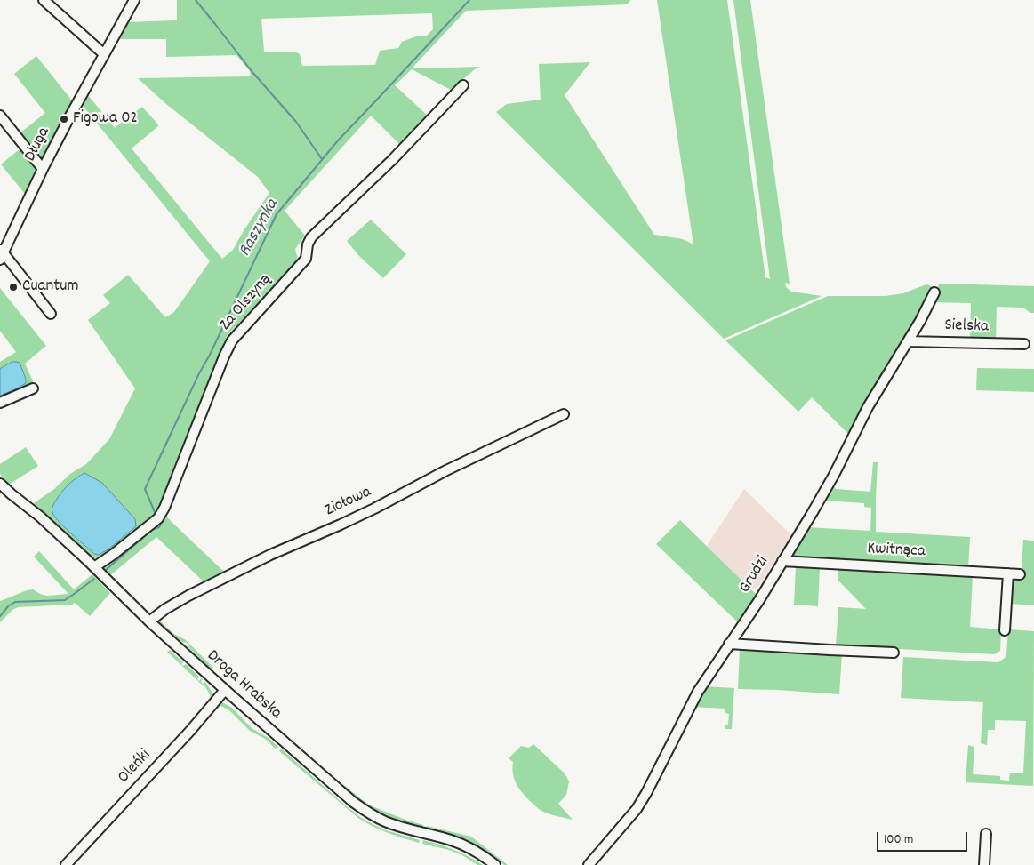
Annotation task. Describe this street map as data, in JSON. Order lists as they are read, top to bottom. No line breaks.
{"streets":{"street":["Długa","Za Olszyną","Sielska","Ziołowa","Kwitnąca","Grudzi","Droga Hrabska","Oleńki"]},"crossings":[["Za Olszyną","Droga Hrabska"],["Sielska","Grudzi"],["Ziołowa","Droga Hrabska"],["Kwitnąca","Grudzi"],["Droga Hrabska","Oleńki"]],"water":["Raszynka"],"places":["Figowa 02","Cuantum"],"scale_bar":"100 m"}
